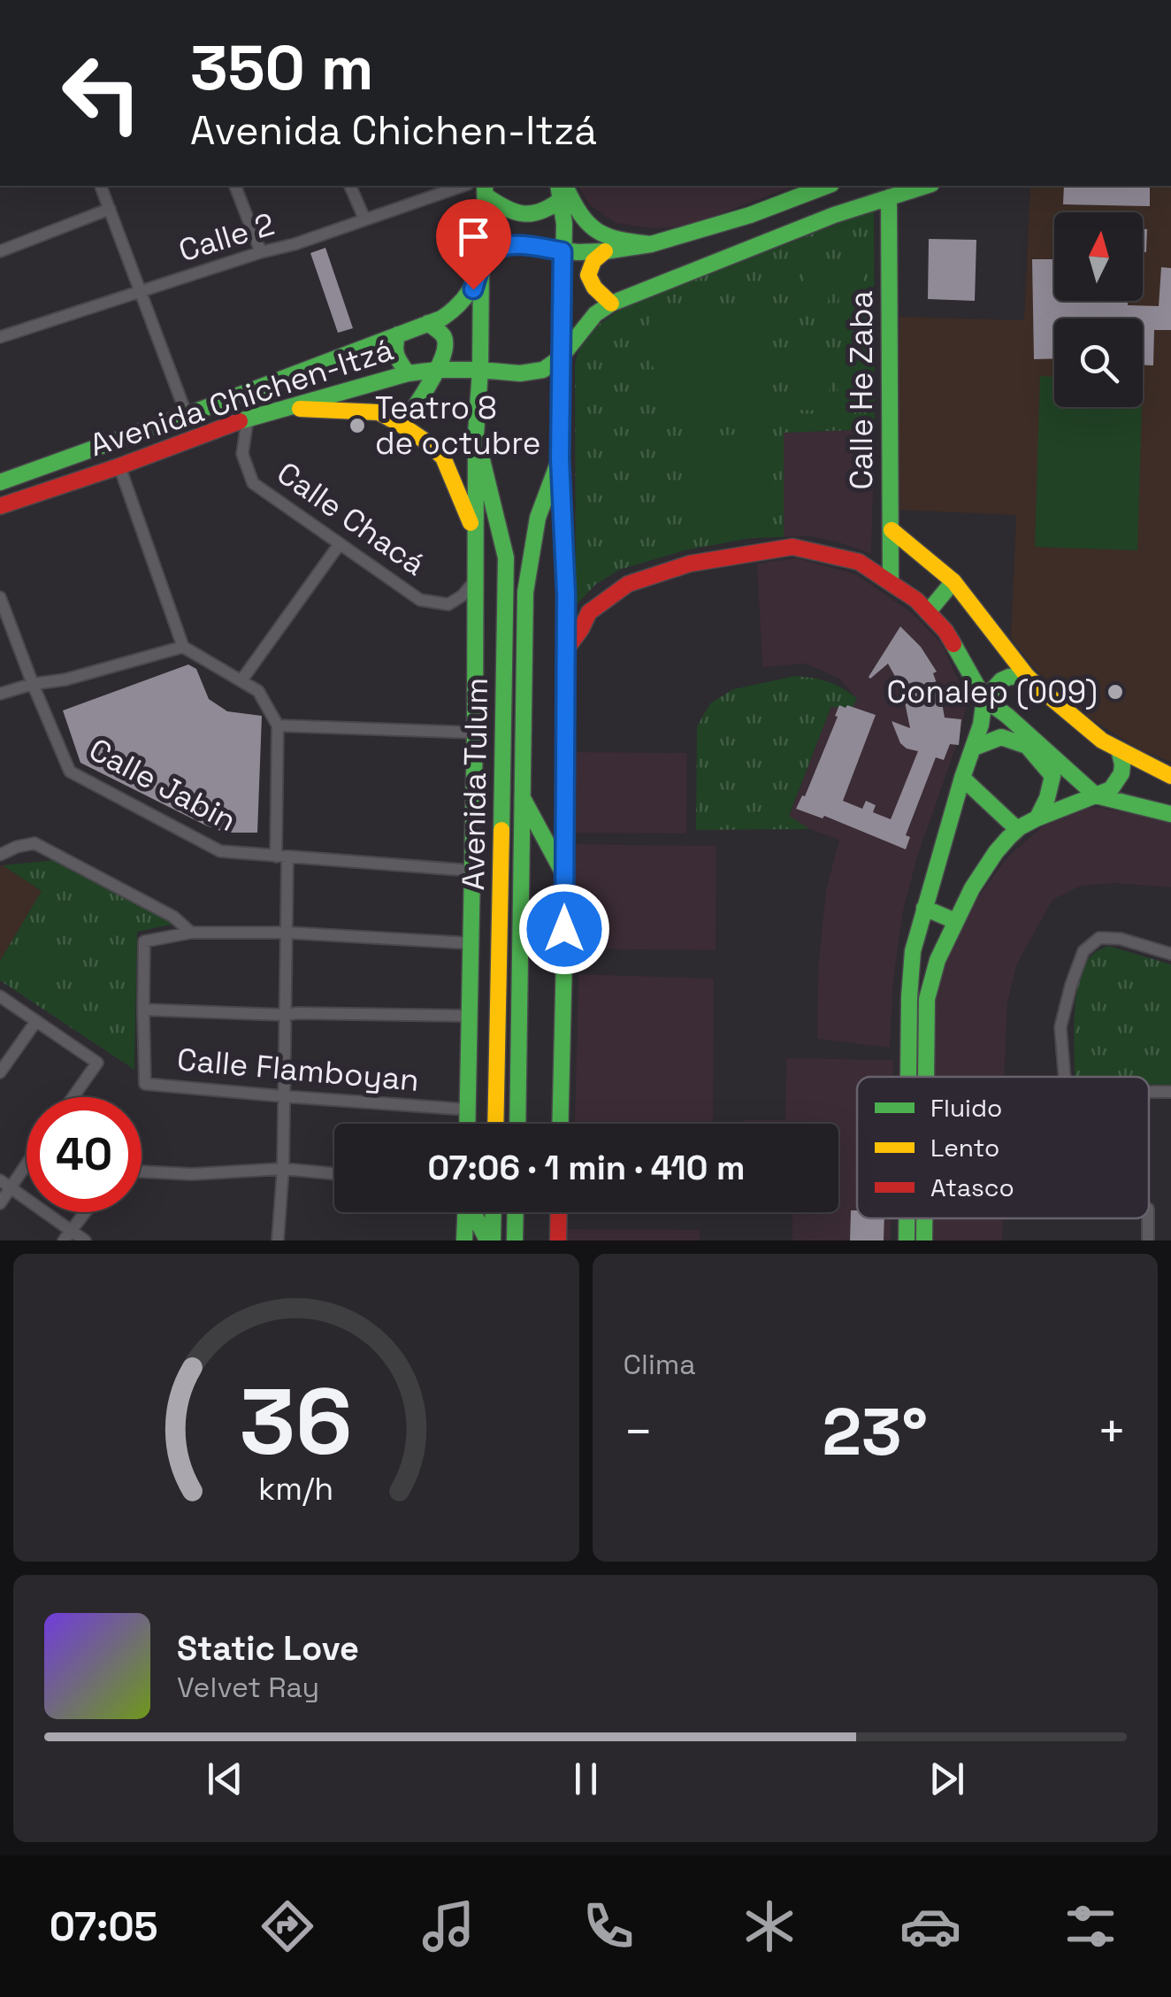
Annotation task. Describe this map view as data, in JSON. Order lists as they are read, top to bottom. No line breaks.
{"streets":{"main road":["Calle He Zaba","Avenida Chichen-Itzá","Avenida Tulum"],"street":["Calle 2","Calle Chacá","Calle Jabin","Calle Flamboyan"]},"crossings":[["Calle He Zaba","Avenida Chichen-Itzá"],["Avenida Chichen-Itzá","Calle Chacá"],["Avenida Chichen-Itzá","Avenida Tulum"],["Calle Chacá","Avenida Tulum"],["Avenida Tulum","Calle Flamboyan"]],"places":["Teatro 8 de octubre","Conalep (009)"],"legend":["Fluido","Lento","Atasco"],"north":"top","page":{"turn":["350 m","Avenida Chichen-Itzá"],"limit":"40","trip":"07:06 · 1 min · 410 m","tile":"Clima","heat":["−","23°","+"],"song":["Static Love","Velvet Ray"],"tabs":"07:05","gauge":["36","km/h"]}}
